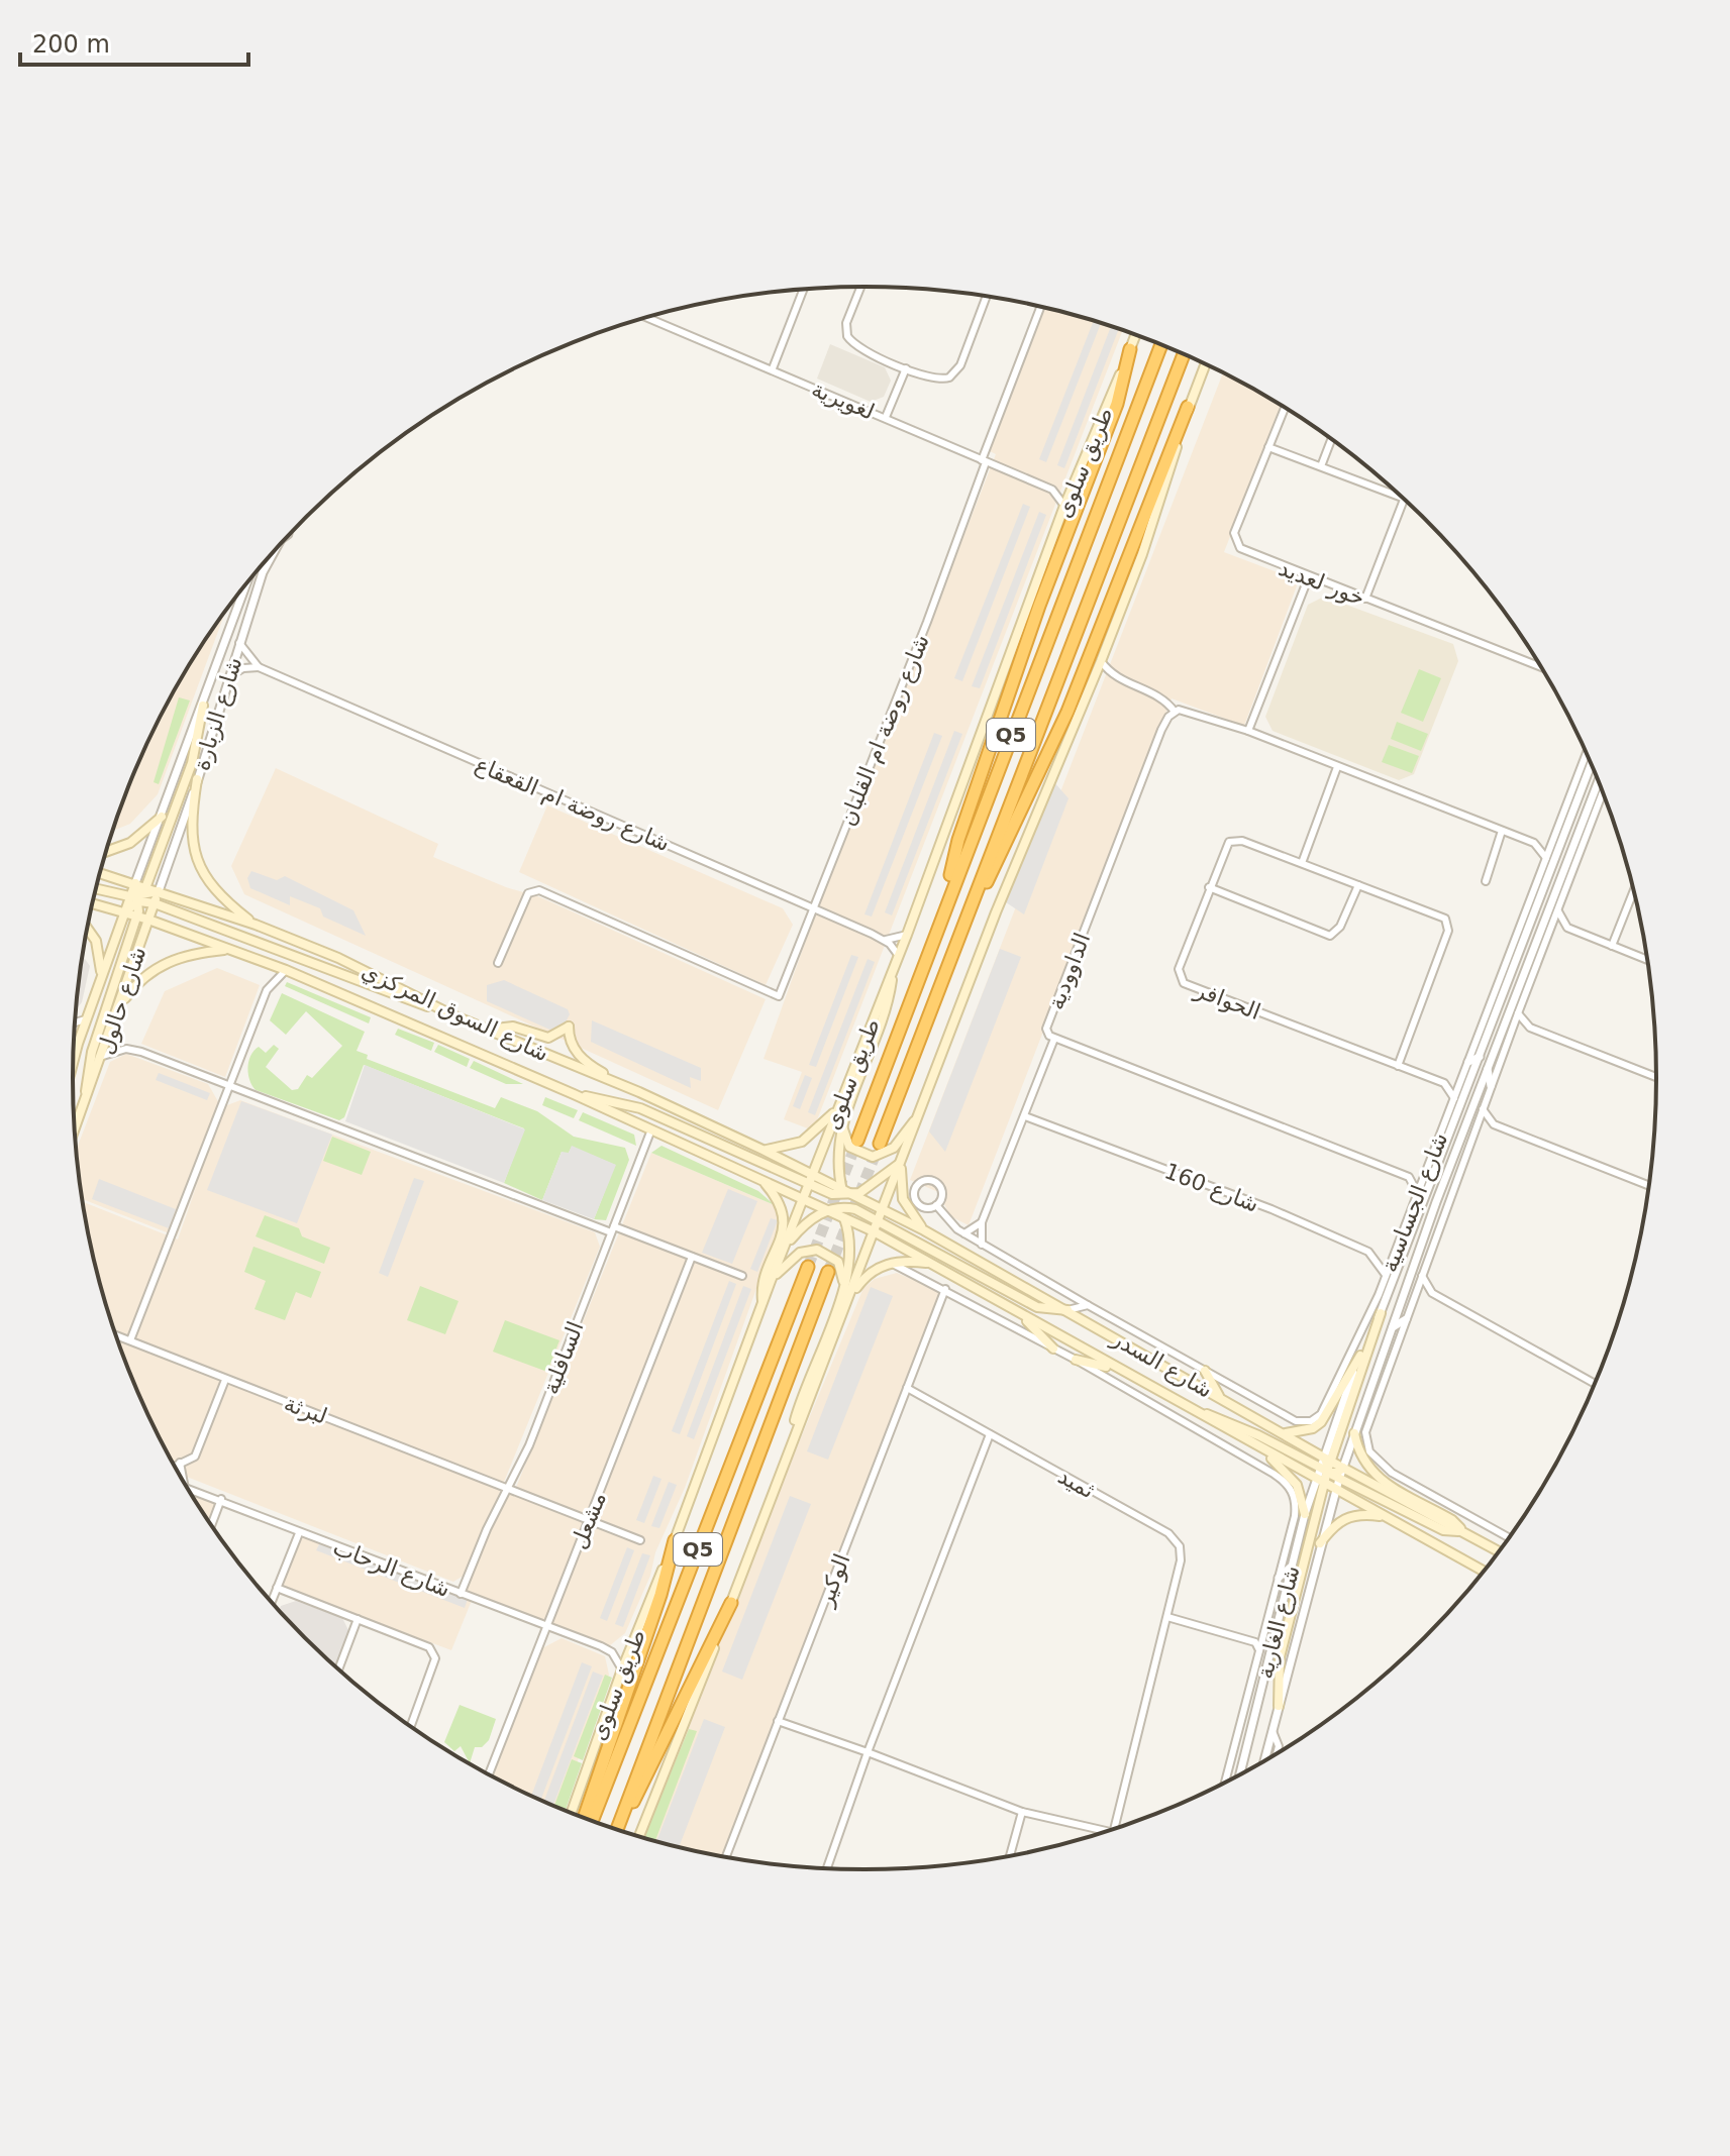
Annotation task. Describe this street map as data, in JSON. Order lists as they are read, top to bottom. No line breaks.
{"streets":{"highway":["طريق سلوى","Q5"],"main road":["شارع حالول","شارع السوق المركزي","شارع السدر"],"street":["لغويرية","خور لعديد","شارع الزبارة","شارع روضة ام القلبان","شارع روضة ام القعقاع","الداوودية","الحوافر","شارع 160","شارع الجساسية","السافلية","لبرثة","ثميد","مشعل","شارع الرحاب","الوكير","شارع الغارية"]},"crossings":[["لغويرية","شارع روضة ام القلبان"],["طريق سلوى","شارع روضة ام القعقاع"],["طريق سلوى","شارع السوق المركزي"],["طريق سلوى","شارع السدر"],["شارع الزبارة","شارع روضة ام القعقاع"],["شارع الزبارة","شارع حالول"],["شارع الزبارة","شارع السوق المركزي"],["شارع روضة ام القلبان","شارع روضة ام القعقاع"],["شارع حالول","شارع السوق المركزي"],["شارع السوق المركزي","السافلية"],["شارع السوق المركزي","شارع السدر"],["شارع 160","شارع الجساسية"],["شارع الجساسية","شارع السدر"],["شارع الجساسية","شارع الغارية"],["السافلية","لبرثة"],["شارع السدر","الوكير"],["شارع السدر","شارع الغارية"],["لبرثة","مشعل"],["ثميد","الوكير"],["مشعل","شارع الرحاب"]],"scale_bar":"200 m"}
